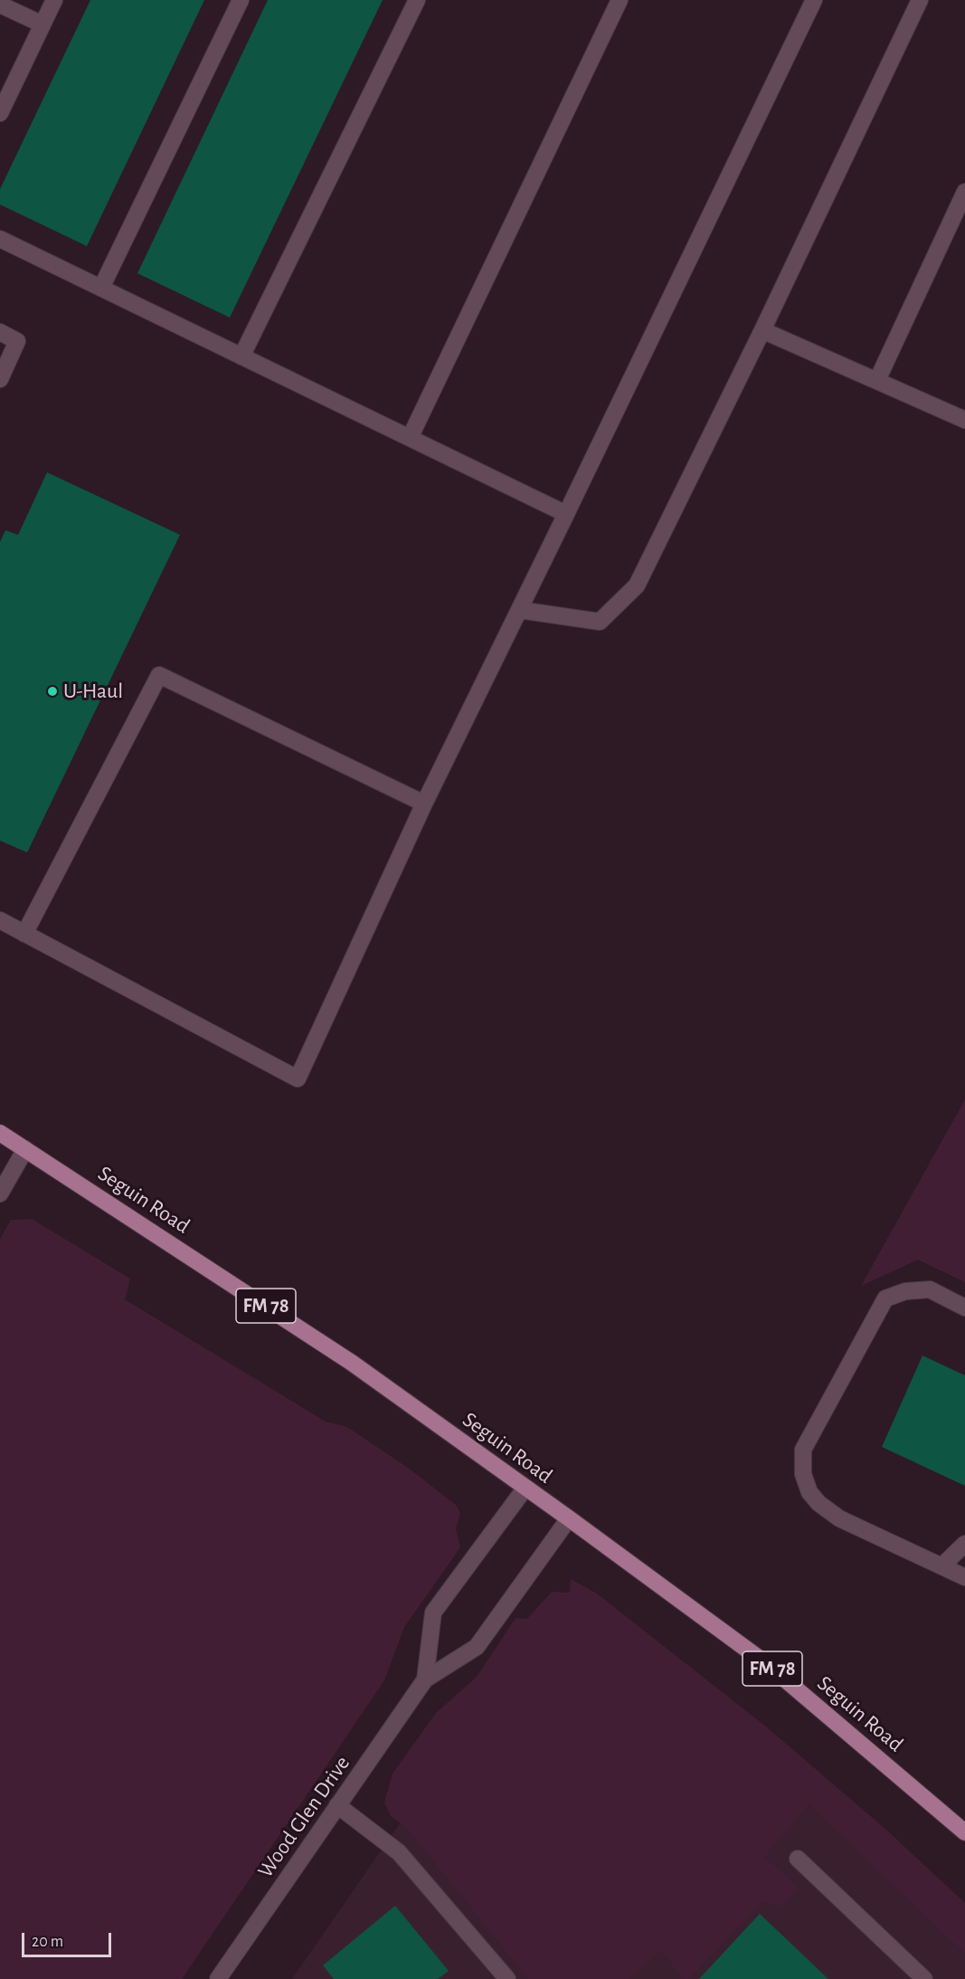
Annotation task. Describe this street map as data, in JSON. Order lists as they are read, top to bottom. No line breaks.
{"streets":{"main road":["Seguin Road","FM 78"],"street":["Wood Glen Drive"]},"crossings":[["Seguin Road","Wood Glen Drive"]],"places":["U-Haul"],"scale_bar":"20 m"}
